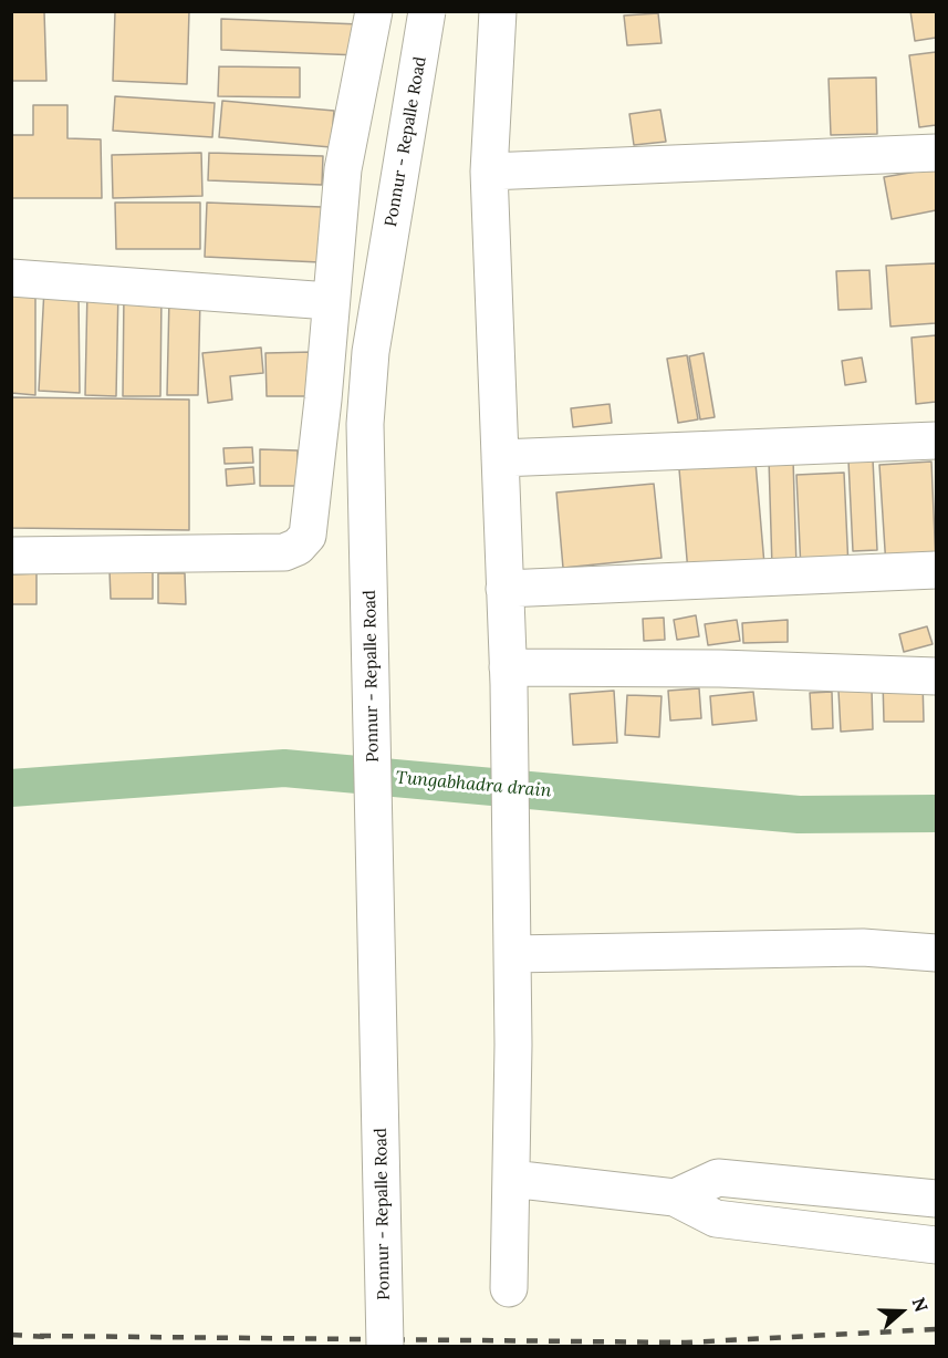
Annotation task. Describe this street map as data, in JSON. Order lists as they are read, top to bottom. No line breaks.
{"streets":{"street":["Ponnur - Repalle Road"]},"water":["Tungabhadra drain"],"north":"right"}
